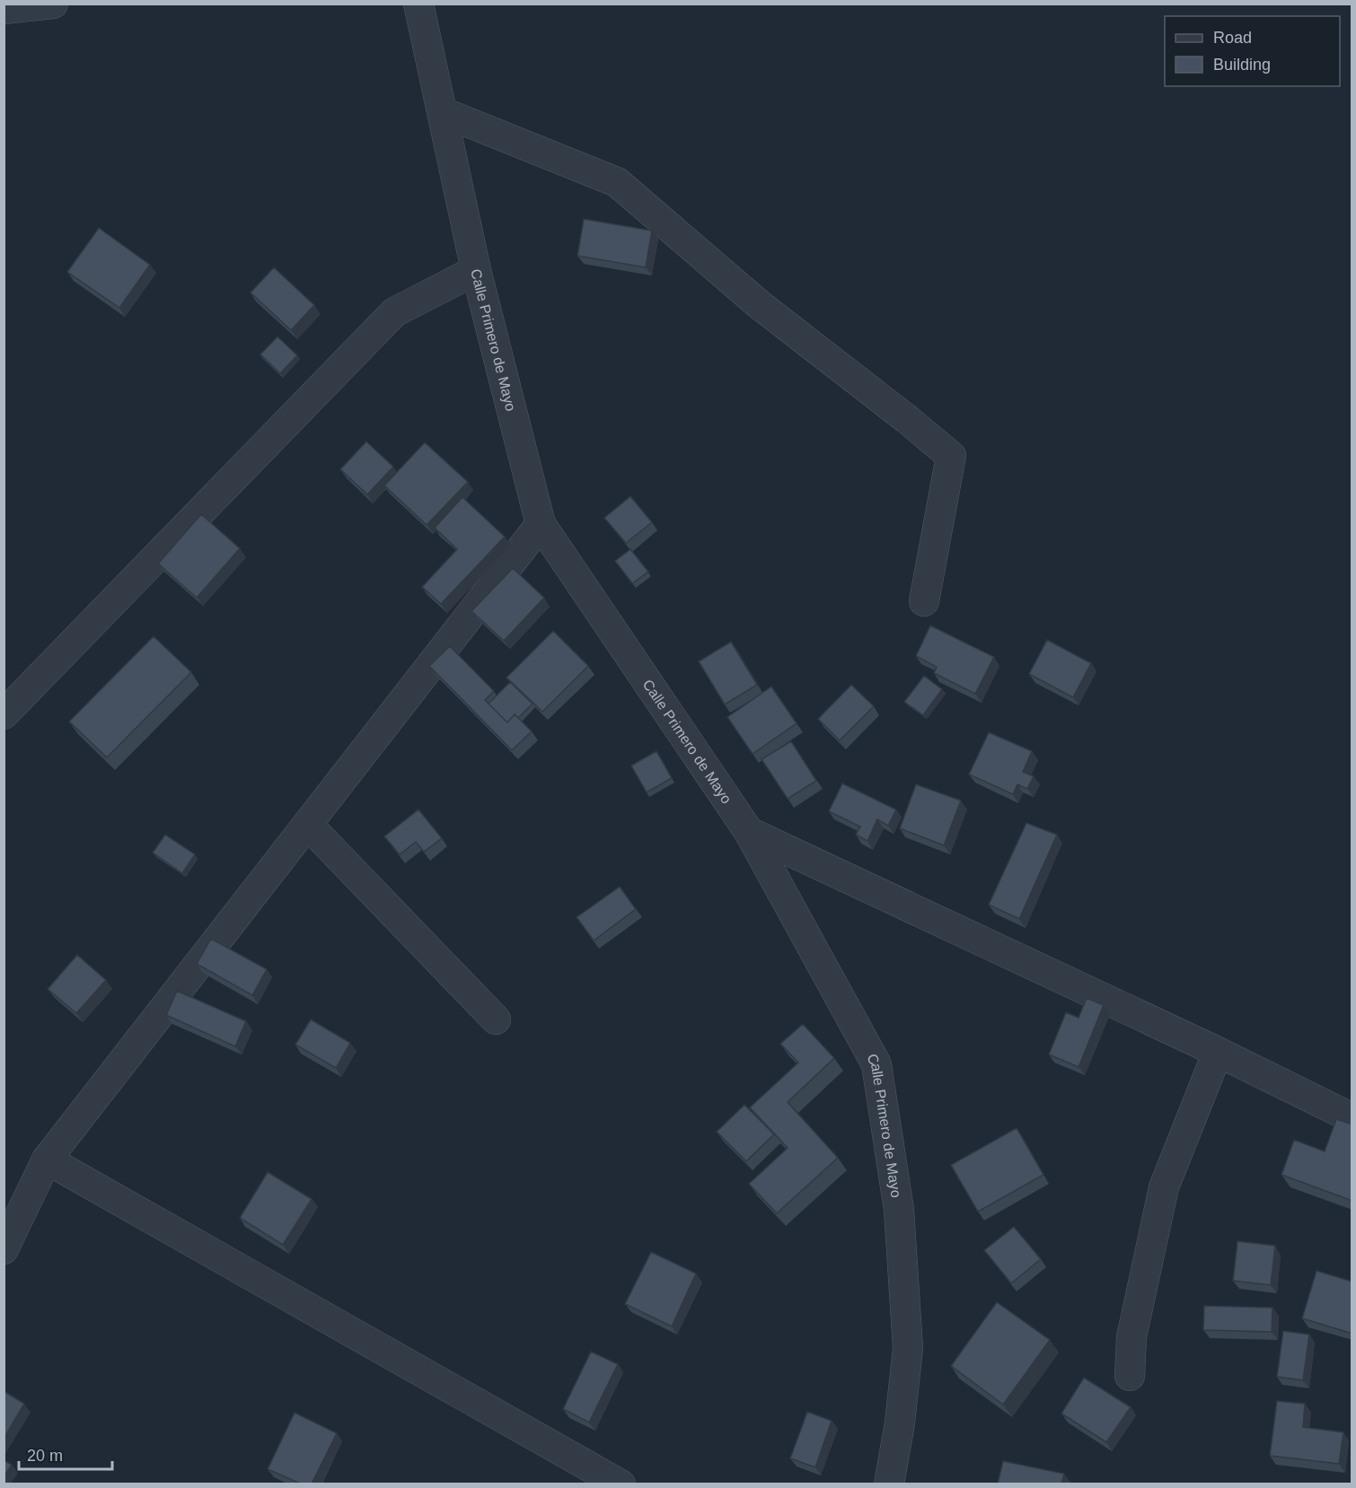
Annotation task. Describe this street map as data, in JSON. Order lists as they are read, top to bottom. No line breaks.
{"streets":{"street":["Calle Primero de Mayo"]},"legend":["Road","Building"],"scale_bar":"20 m"}
